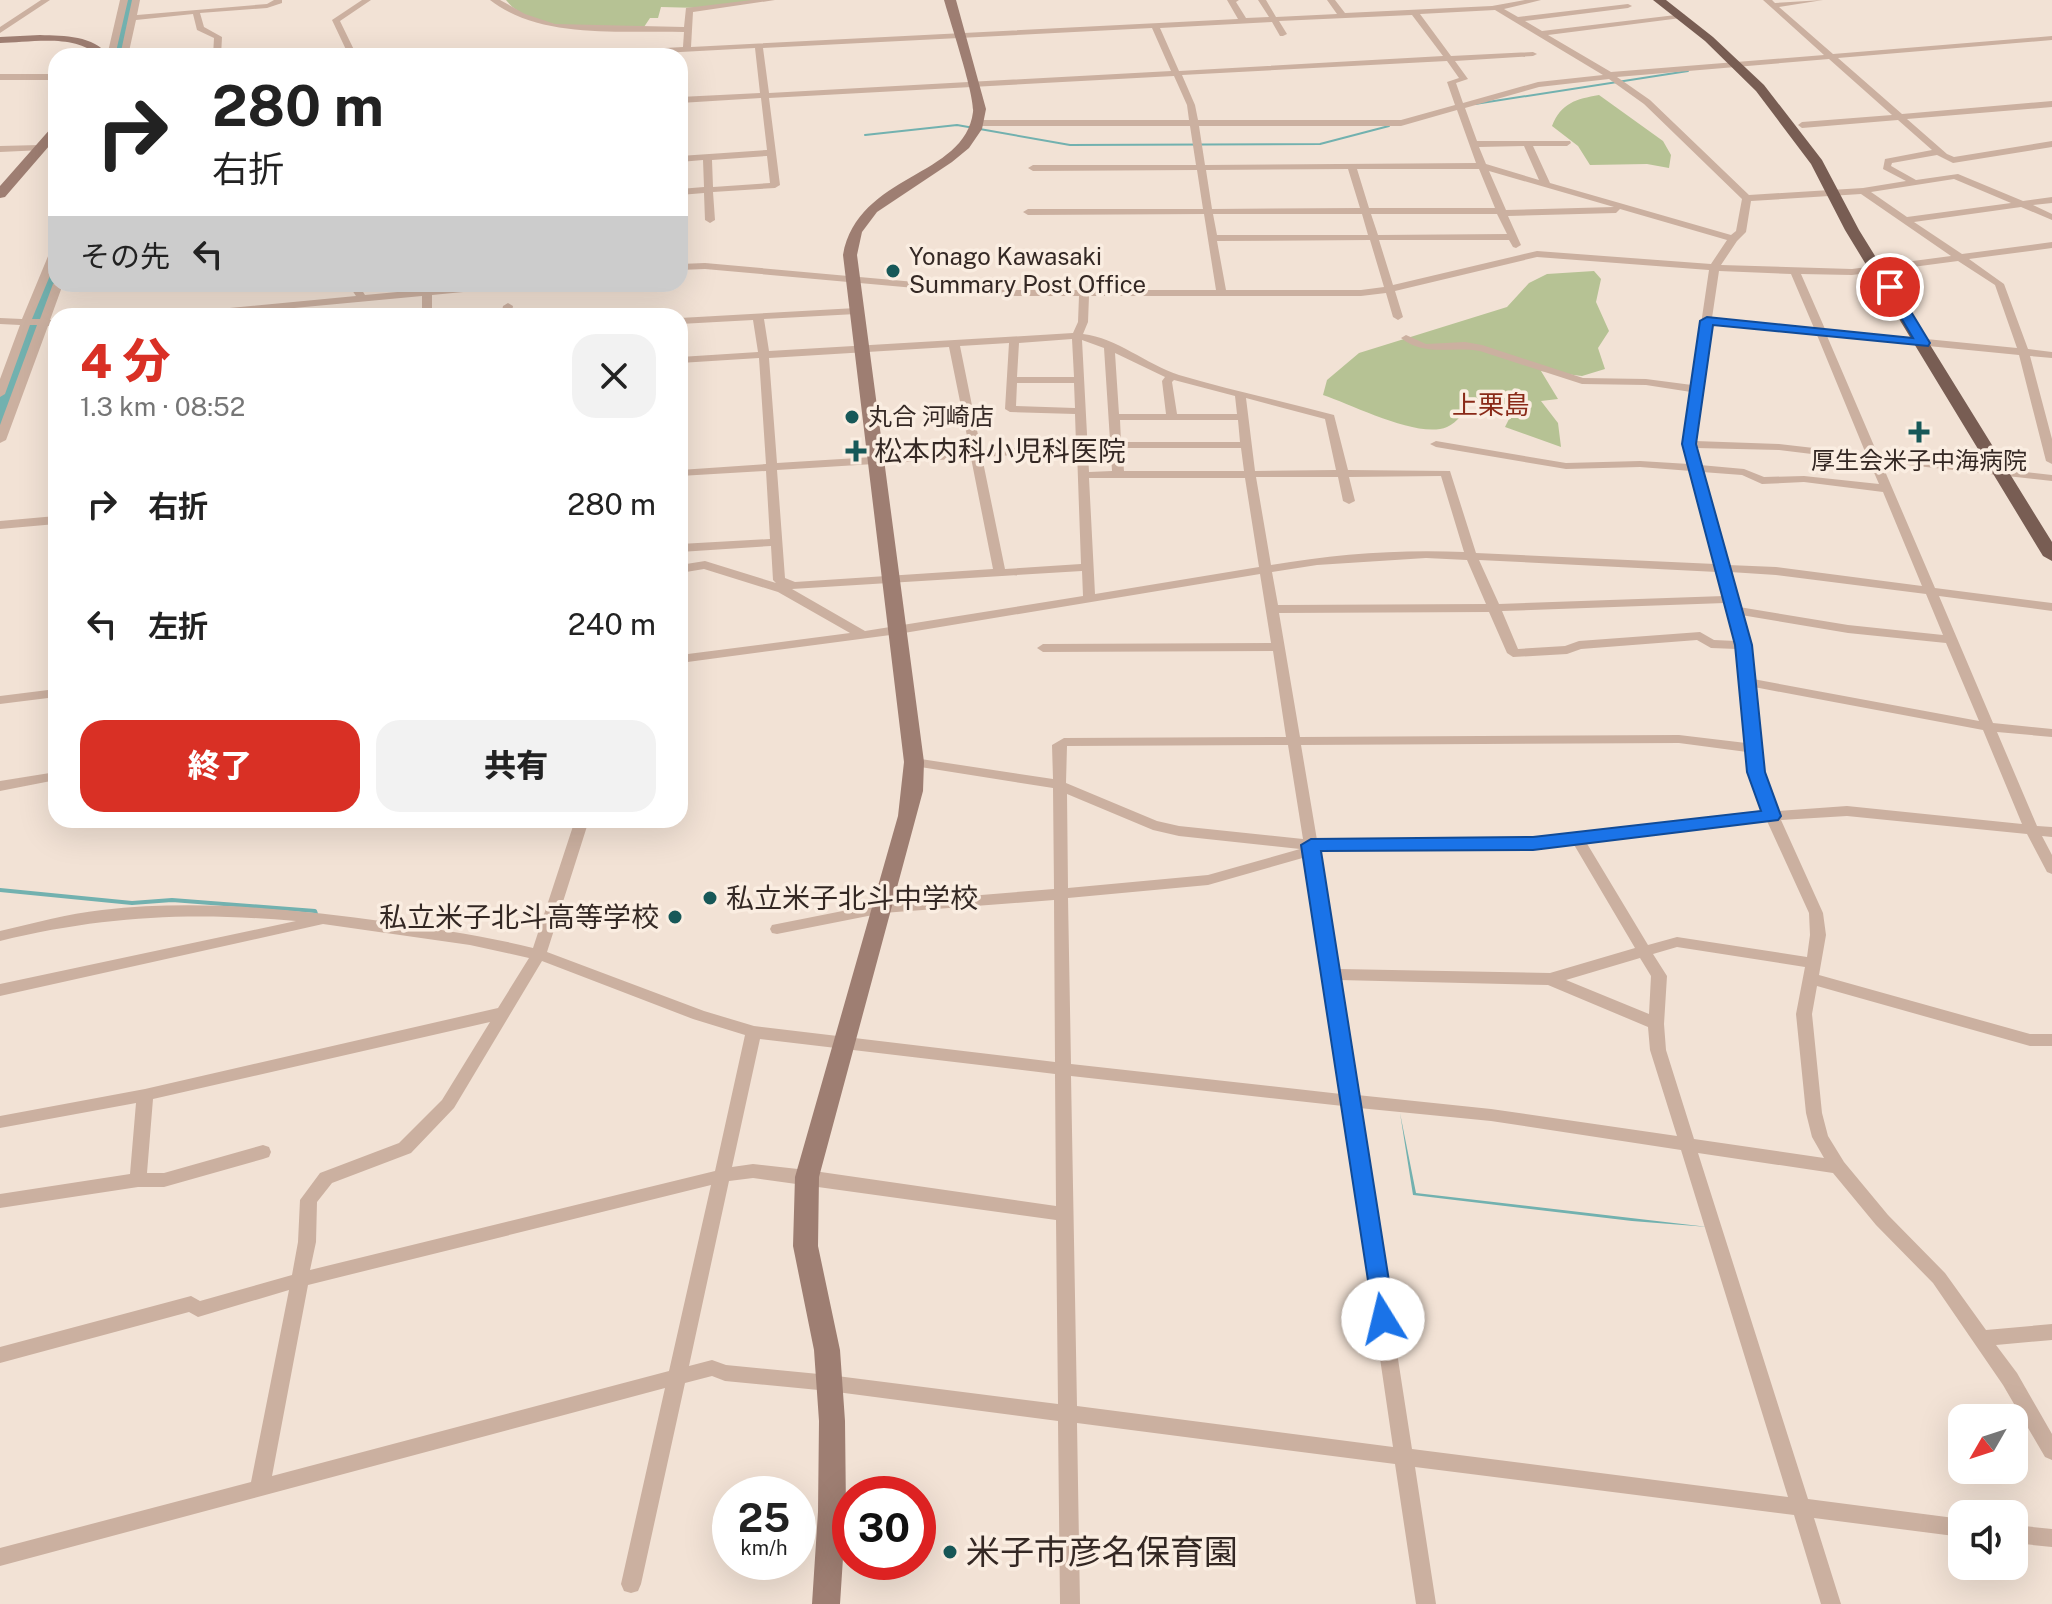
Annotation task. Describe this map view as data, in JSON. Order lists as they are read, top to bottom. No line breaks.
{"districts":["上栗島"],"places":{"other":["Yonago Kawasaki Summary Post Office","丸合 河崎店","私立米子北斗中学校","私立米子北斗高等学校","米子市彦名保育園"],"health":["厚生会米子中海病院","松本内科小児科医院"]},"north":"bottom left","page":{"turn":["280 m","右折"],"then":"その先","heading":["4 分","1.3 km · 08:52"],"list":[{"name":"右折","value":"280 m"},{"name":"左折","value":"240 m"}],"buttons":["終了","共有"],"speed":"25 km/h","limit":"30"}}
